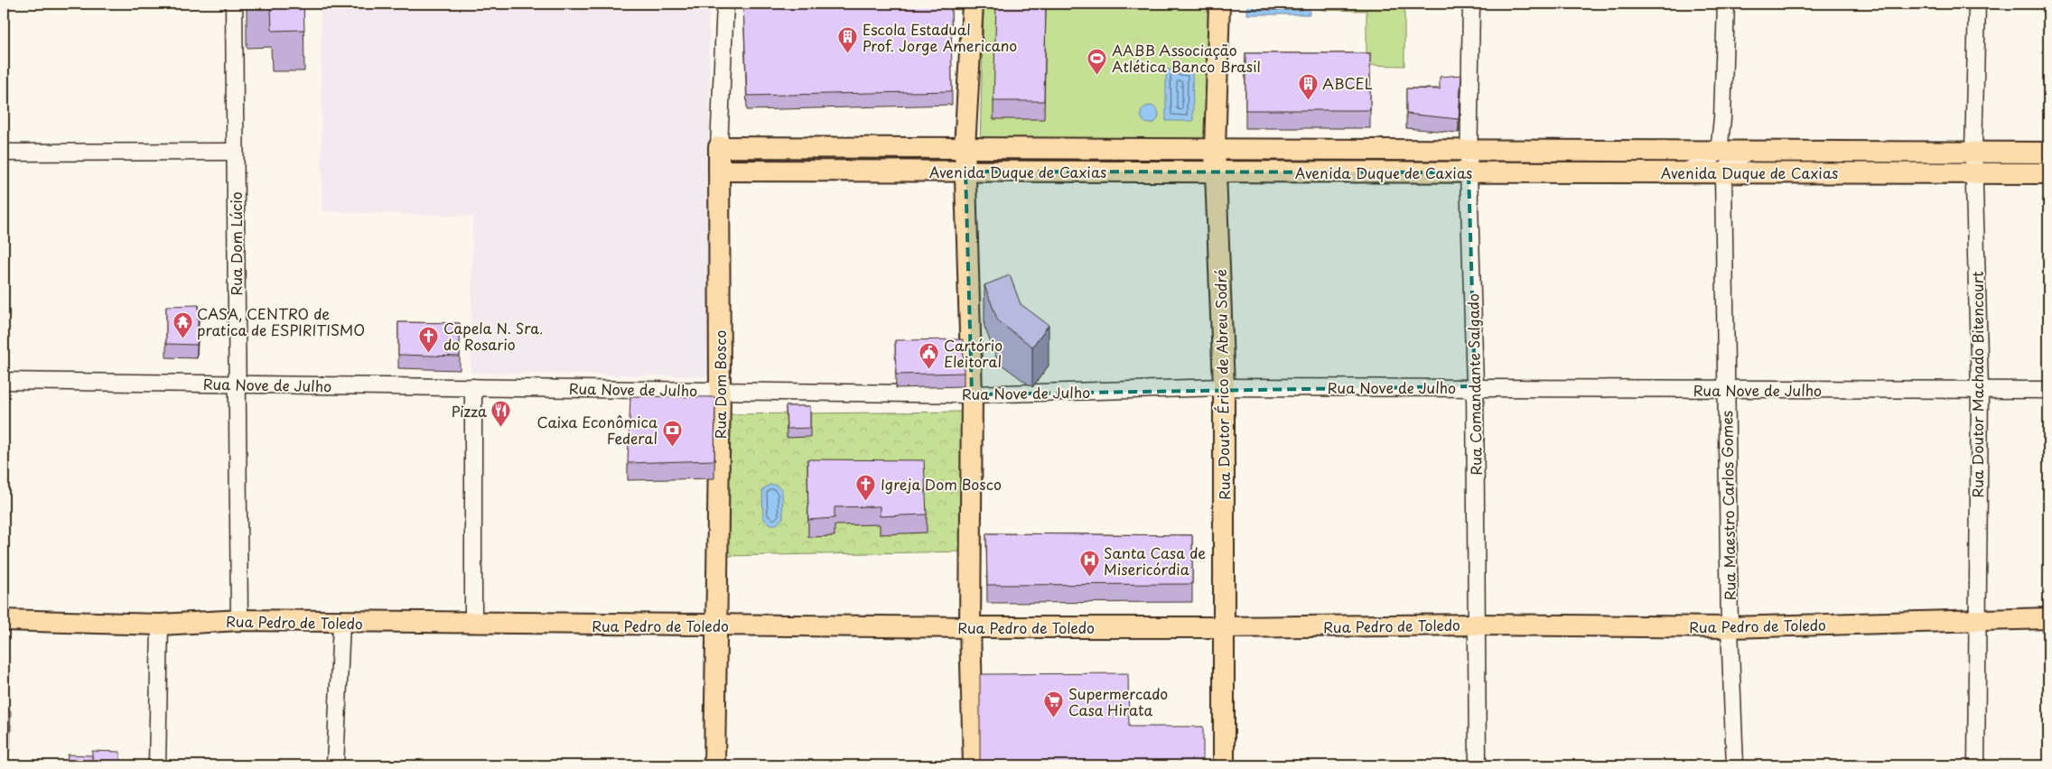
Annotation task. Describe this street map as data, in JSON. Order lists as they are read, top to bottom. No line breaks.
{"streets":{"main road":["Avenida Duque de Caxias","Rua Dom Bosco","Rua Doutor Érico de Abreu Sodré","Rua Pedro de Toledo"],"street":["Rua Dom Lúcio","Rua Nove de Julho","Rua Comandante Salgado","Rua Doutor Machado Bitencourt","Rua Maestro Carlos Gomes"]},"crossings":[["Avenida Duque de Caxias","Rua Dom Bosco"],["Avenida Duque de Caxias","Rua Doutor Érico de Abreu Sodré"],["Avenida Duque de Caxias","Rua Comandante Salgado"],["Avenida Duque de Caxias","Rua Doutor Machado Bitencourt"],["Avenida Duque de Caxias","Rua Maestro Carlos Gomes"],["Rua Dom Lúcio","Rua Nove de Julho"],["Rua Dom Lúcio","Rua Pedro de Toledo"],["Rua Nove de Julho","Rua Dom Bosco"],["Rua Nove de Julho","Rua Doutor Érico de Abreu Sodré"],["Rua Nove de Julho","Rua Comandante Salgado"],["Rua Nove de Julho","Rua Doutor Machado Bitencourt"],["Rua Nove de Julho","Rua Maestro Carlos Gomes"],["Rua Dom Bosco","Rua Pedro de Toledo"],["Rua Doutor Érico de Abreu Sodré","Rua Pedro de Toledo"],["Rua Comandante Salgado","Rua Pedro de Toledo"],["Rua Doutor Machado Bitencourt","Rua Pedro de Toledo"],["Rua Maestro Carlos Gomes","Rua Pedro de Toledo"]],"places":{"building":["Escola Estadual Prof. Jorge Americano","ABCEL"],"sports":["AABB Associação Atlética Banco Brasil"],"temple":["CASA, CENTRO de pratica de ESPIRITISMO"],"church":["Capela N. Sra. do Rosario","Igreja Dom Bosco"],"public building":["Cartório Eleitoral"],"restaurant":["Pizza"],"bank":["Caixa Econômica Federal"],"hospital":["Santa Casa de Misericórdia"],"supermarket":["Supermercado Casa Hirata"]}}
